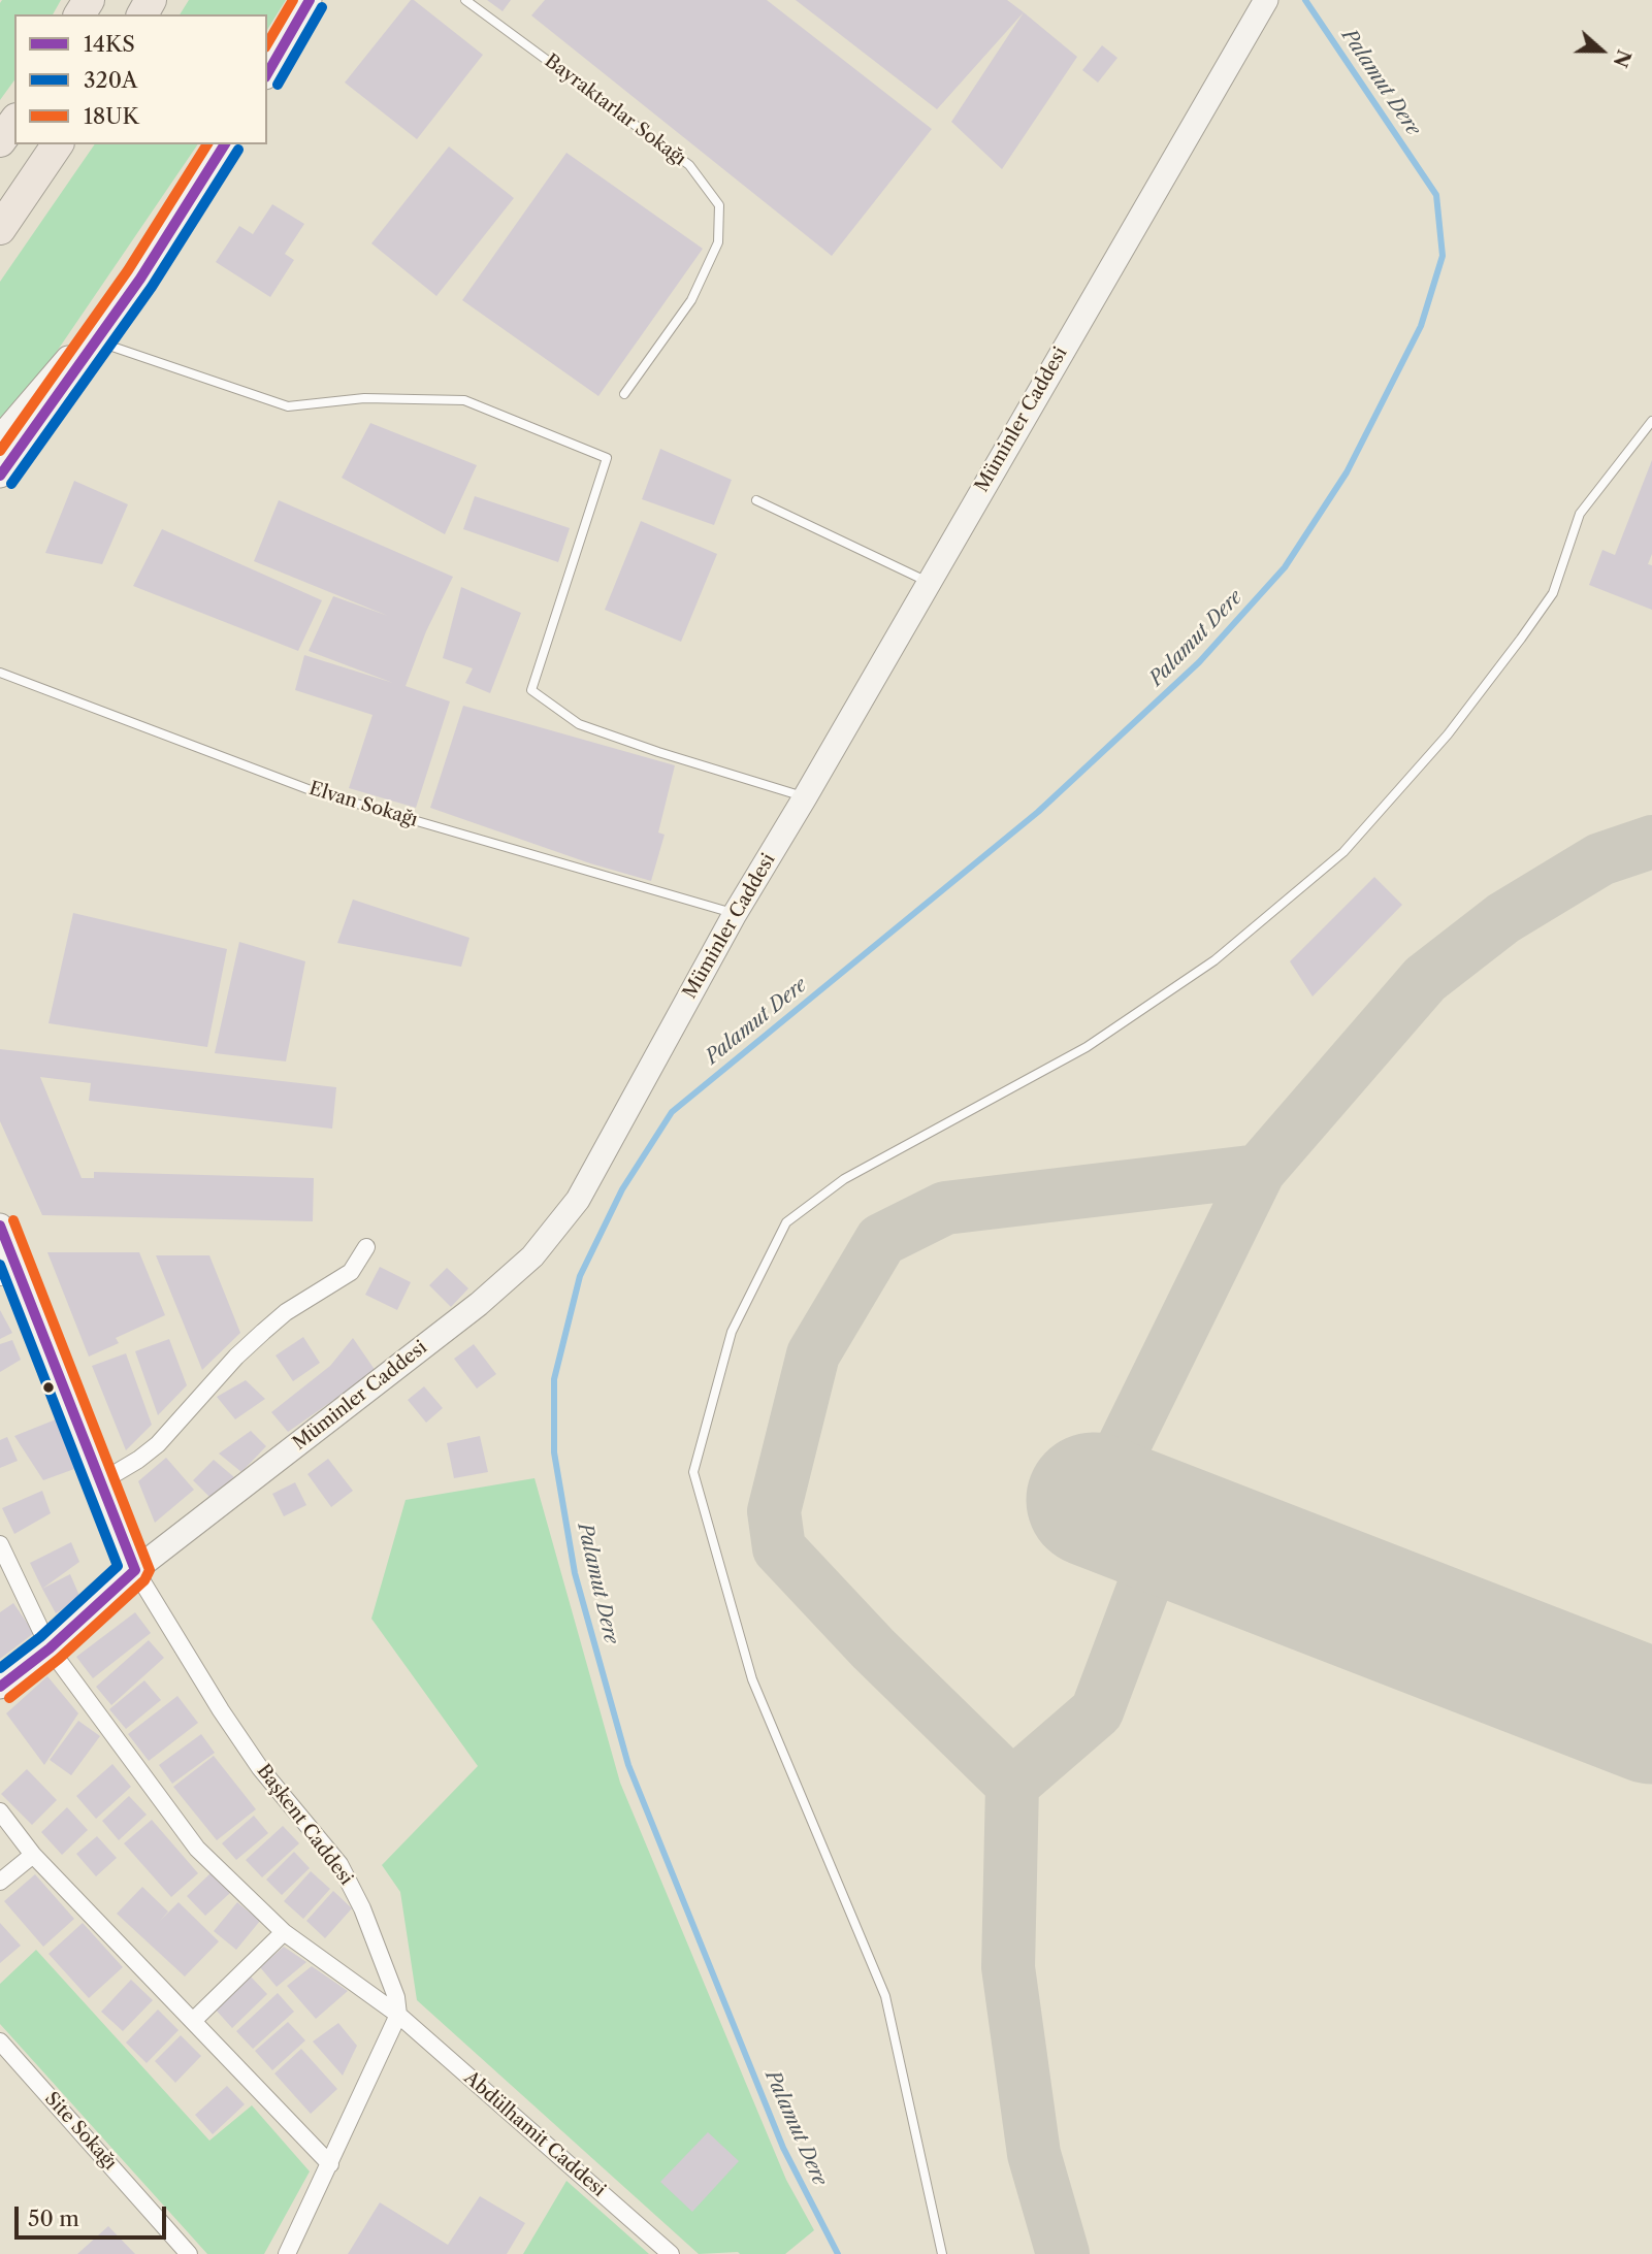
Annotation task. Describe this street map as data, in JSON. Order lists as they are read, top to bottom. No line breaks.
{"streets":{"street":["Müminler Caddesi","Başkent Caddesi","Site Sokağı","Abdülhamit Caddesi"],"lane":["Bayraktarlar Sokağı","Elvan Sokağı"]},"crossings":[["Müminler Caddesi","Elvan Sokağı"],["Müminler Caddesi","Başkent Caddesi"],["Müminler Caddesi","Abdülhamit Caddesi"],["Başkent Caddesi","Abdülhamit Caddesi"]],"water":["Palamut Dere"],"lines":["transit line 14KS","transit line 18UK","transit line 320A"],"legend":["14KS","320A","18UK"],"scale_bar":"50 m","north":"right"}
